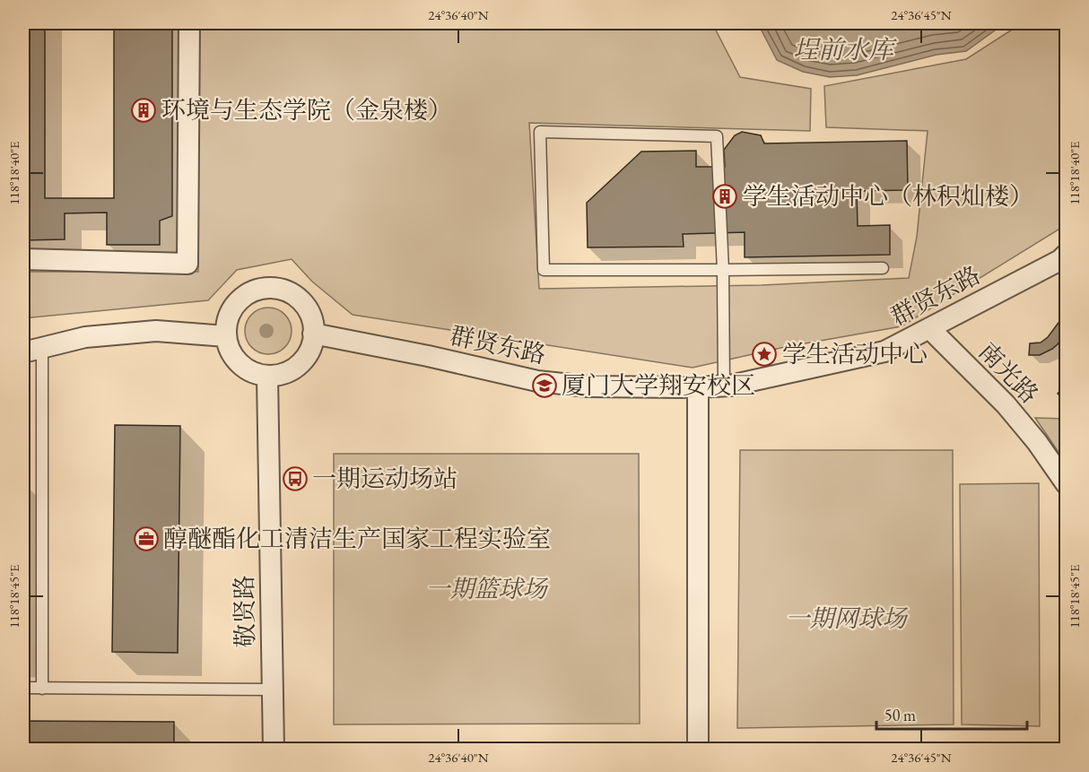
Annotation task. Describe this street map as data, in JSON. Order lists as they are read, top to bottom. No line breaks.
{"streets":{"street":["群贤东路","南光路","敬贤路"]},"crossings":[["群贤东路","南光路"],["群贤东路","敬贤路"]],"water":["埕前水库"],"parks":["一期篮球场","一期网球场"],"places":{"building":["环境与生态学院（金泉楼）","学生活动中心（林积灿楼）"],"place":["学生活动中心"],"school or university":["厦门大学翔安校区"],"bus stop":["一期运动场站"],"office":["醇醚酯化工清洁生产国家工程实验室"]},"scale_bar":"50 m","coordinates":["24°36'40\"N","24°36'45\"N","118°18'40\"E","118°18'45\"E"]}
